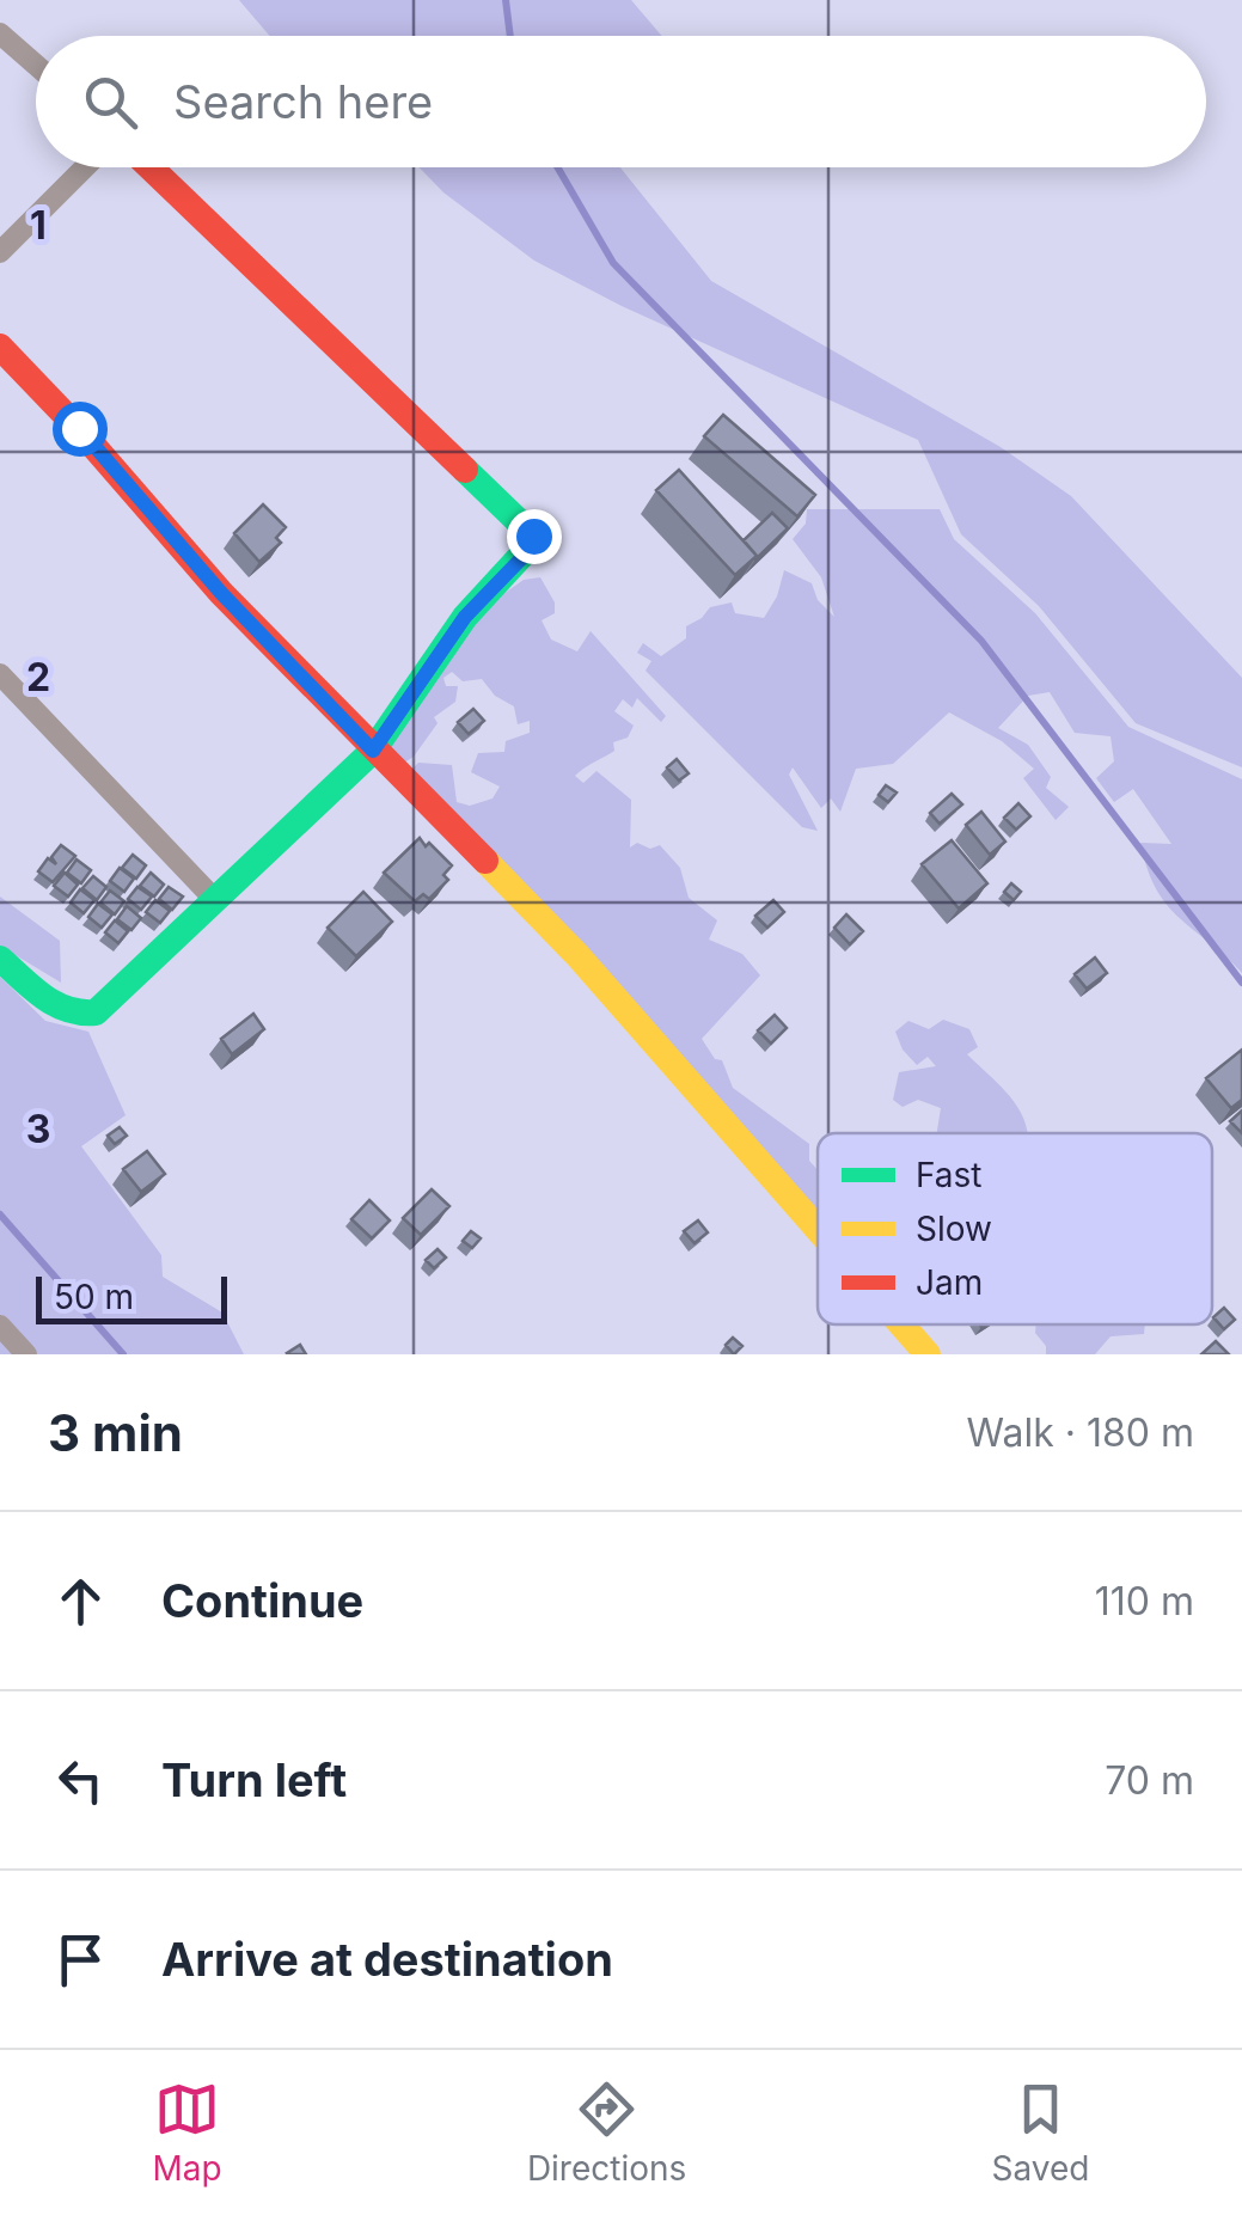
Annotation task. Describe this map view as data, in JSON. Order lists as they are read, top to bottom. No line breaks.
{"legend":["Fast","Slow","Jam"],"scale_bar":"50 m","page":{"search":"Search here","scale":"50 m","heading":["3 min","Walk · 180 m"],"list":[["Continue","110 m"],["Turn left","70 m"],"Arrive at destination"],"nav":["Map","Directions","Saved"]},"grid":{"rows":["1","2","3"]}}
